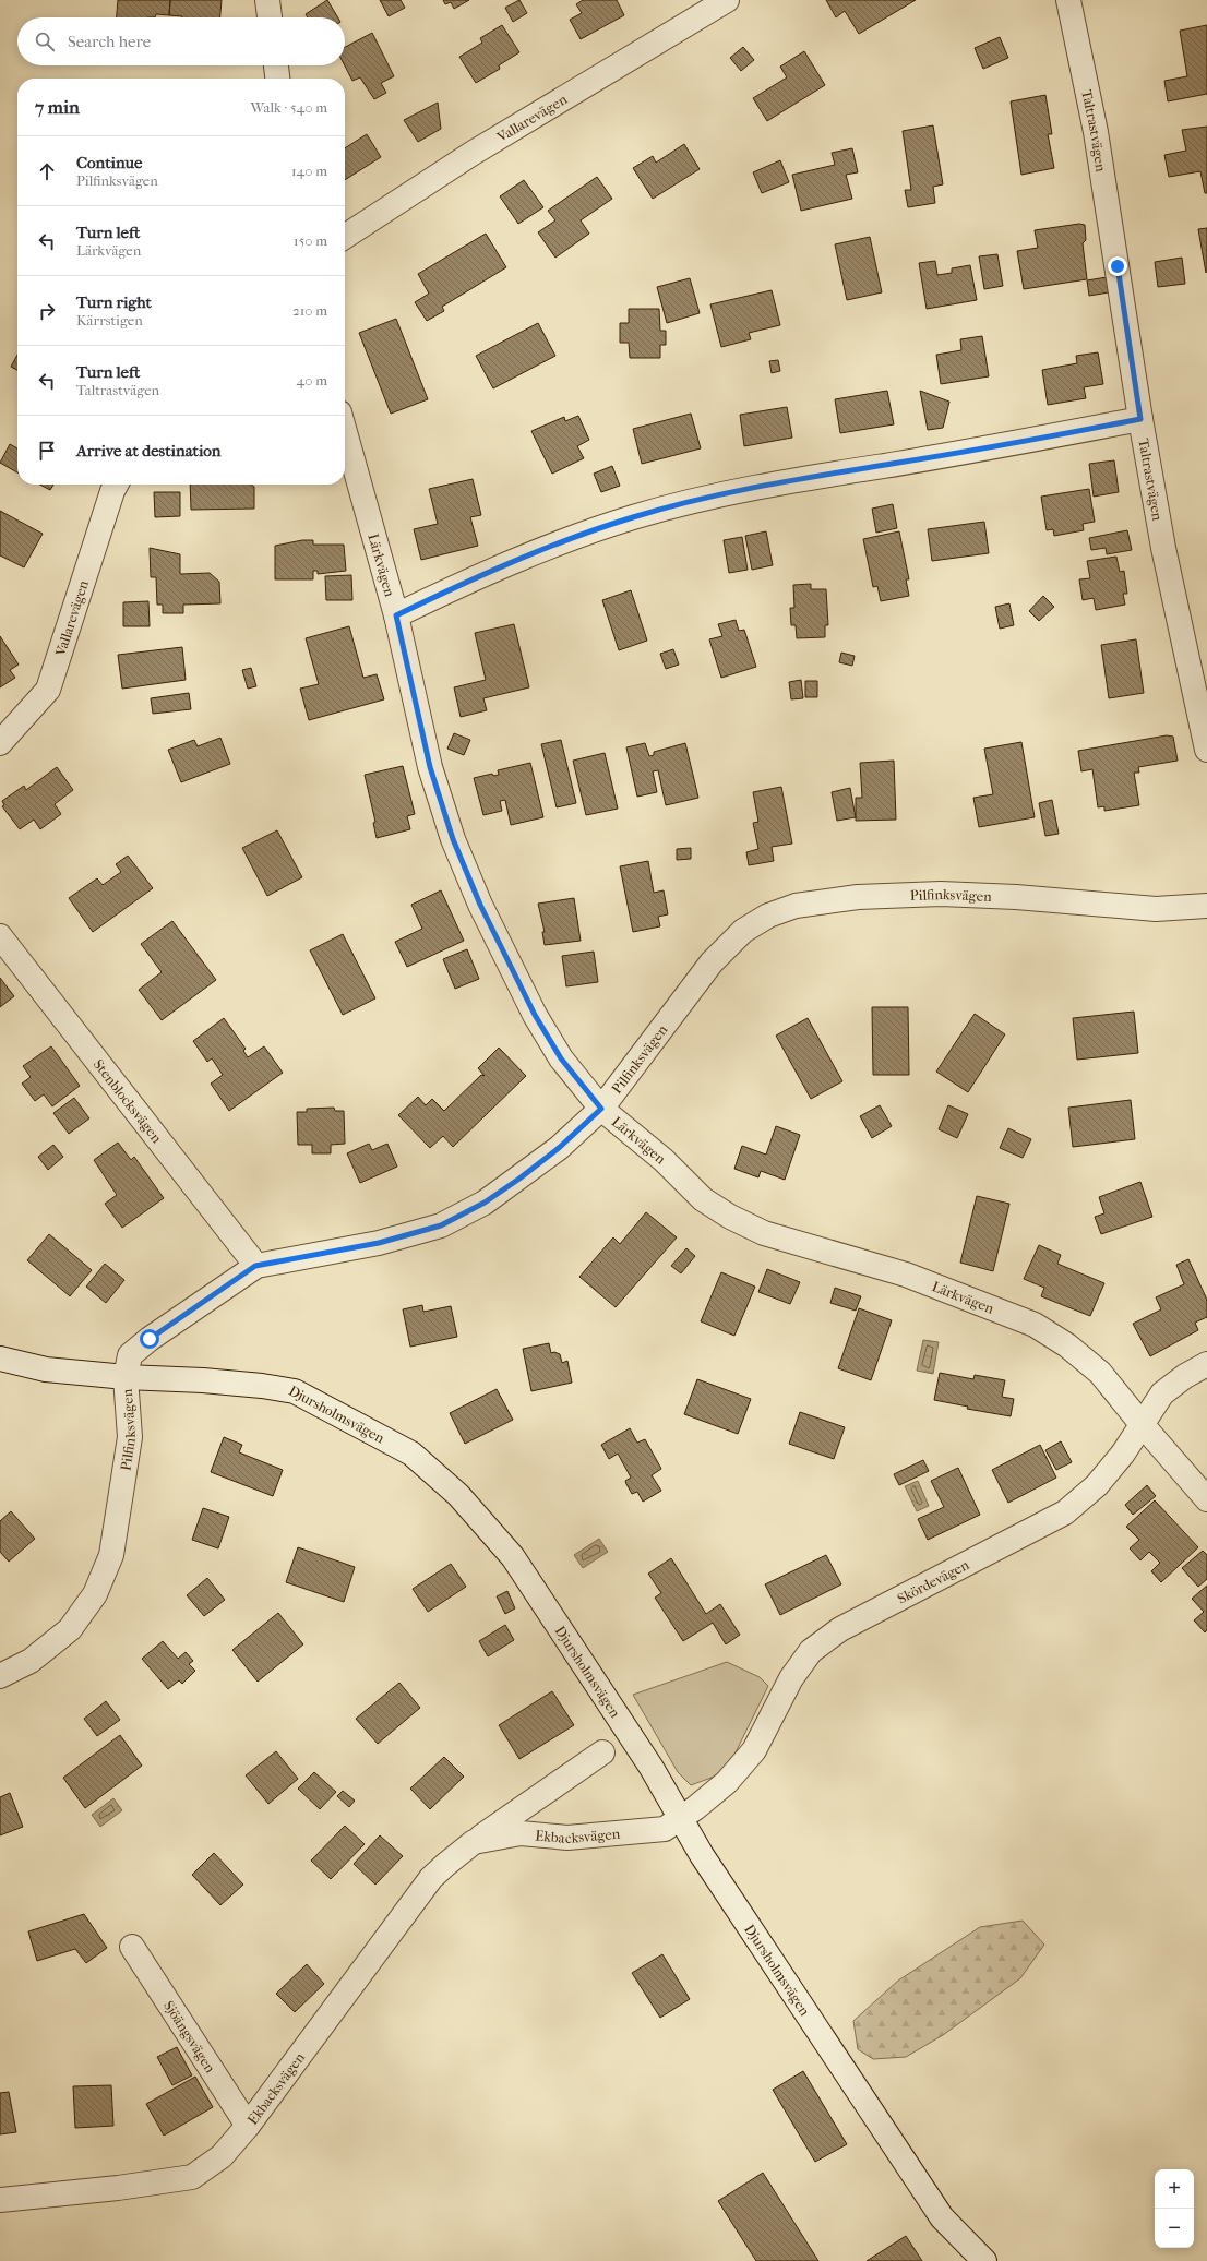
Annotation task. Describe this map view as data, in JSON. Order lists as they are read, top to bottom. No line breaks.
{"streets":{"street":["Vallarevägen","Taltrastvägen","Lärkvägen","Pilfinksvägen","Stenblocksvägen","Djursholmsvägen","Skördevägen","Ekbacksvägen","Sjöängsvägen"]},"crossings":[["Lärkvägen","Pilfinksvägen"],["Lärkvägen","Skördevägen"],["Pilfinksvägen","Stenblocksvägen"],["Pilfinksvägen","Djursholmsvägen"],["Djursholmsvägen","Skördevägen"],["Djursholmsvägen","Ekbacksvägen"],["Skördevägen","Ekbacksvägen"],["Ekbacksvägen","Sjöängsvägen"]],"page":{"search":"Search here","heading":["7 min","Walk · 540 m"],"list":[["Continue","Pilfinksvägen","140 m"],["Turn left","Lärkvägen","150 m"],["Turn right","Kärrstigen","210 m"],["Turn left","Taltrastvägen","40 m"],"Arrive at destination"],"map_buttons":["+","−"]}}
